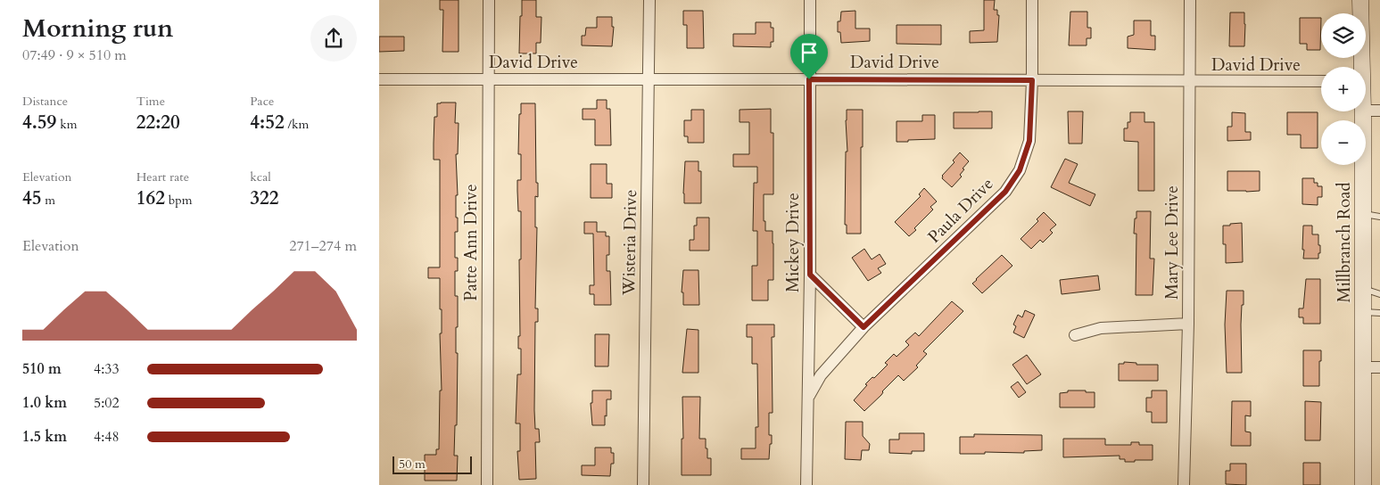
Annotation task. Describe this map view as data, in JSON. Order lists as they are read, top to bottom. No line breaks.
{"streets":{"main road":["Millbranch Road"],"street":["David Drive","Paula Drive","Patte Ann Drive","Wisteria Drive","Mickey Drive","Mary Lee Drive"]},"crossings":[["David Drive","Paula Drive"],["David Drive","Patte Ann Drive"],["David Drive","Wisteria Drive"],["David Drive","Mickey Drive"],["David Drive","Mary Lee Drive"],["Paula Drive","Mickey Drive"]],"scale_bar":"50 m","page":{"heading":["Morning run","07:49 · 9 × 510 m"],"map_buttons":["+","−"],"stats":[["Distance","4.59 km"],["Time","22:20"],["Pace","4:52 /km"],["Elevation","45 m"],["Heart rate","162 bpm"],["kcal","322"]],"chart":["Elevation","271–274 m"],"list":[{"name":"510 m","note":"4:33"},{"name":"1.0 km","note":"5:02"},{"name":"1.5 km","note":"4:48"}],"scale":"50 m"}}
